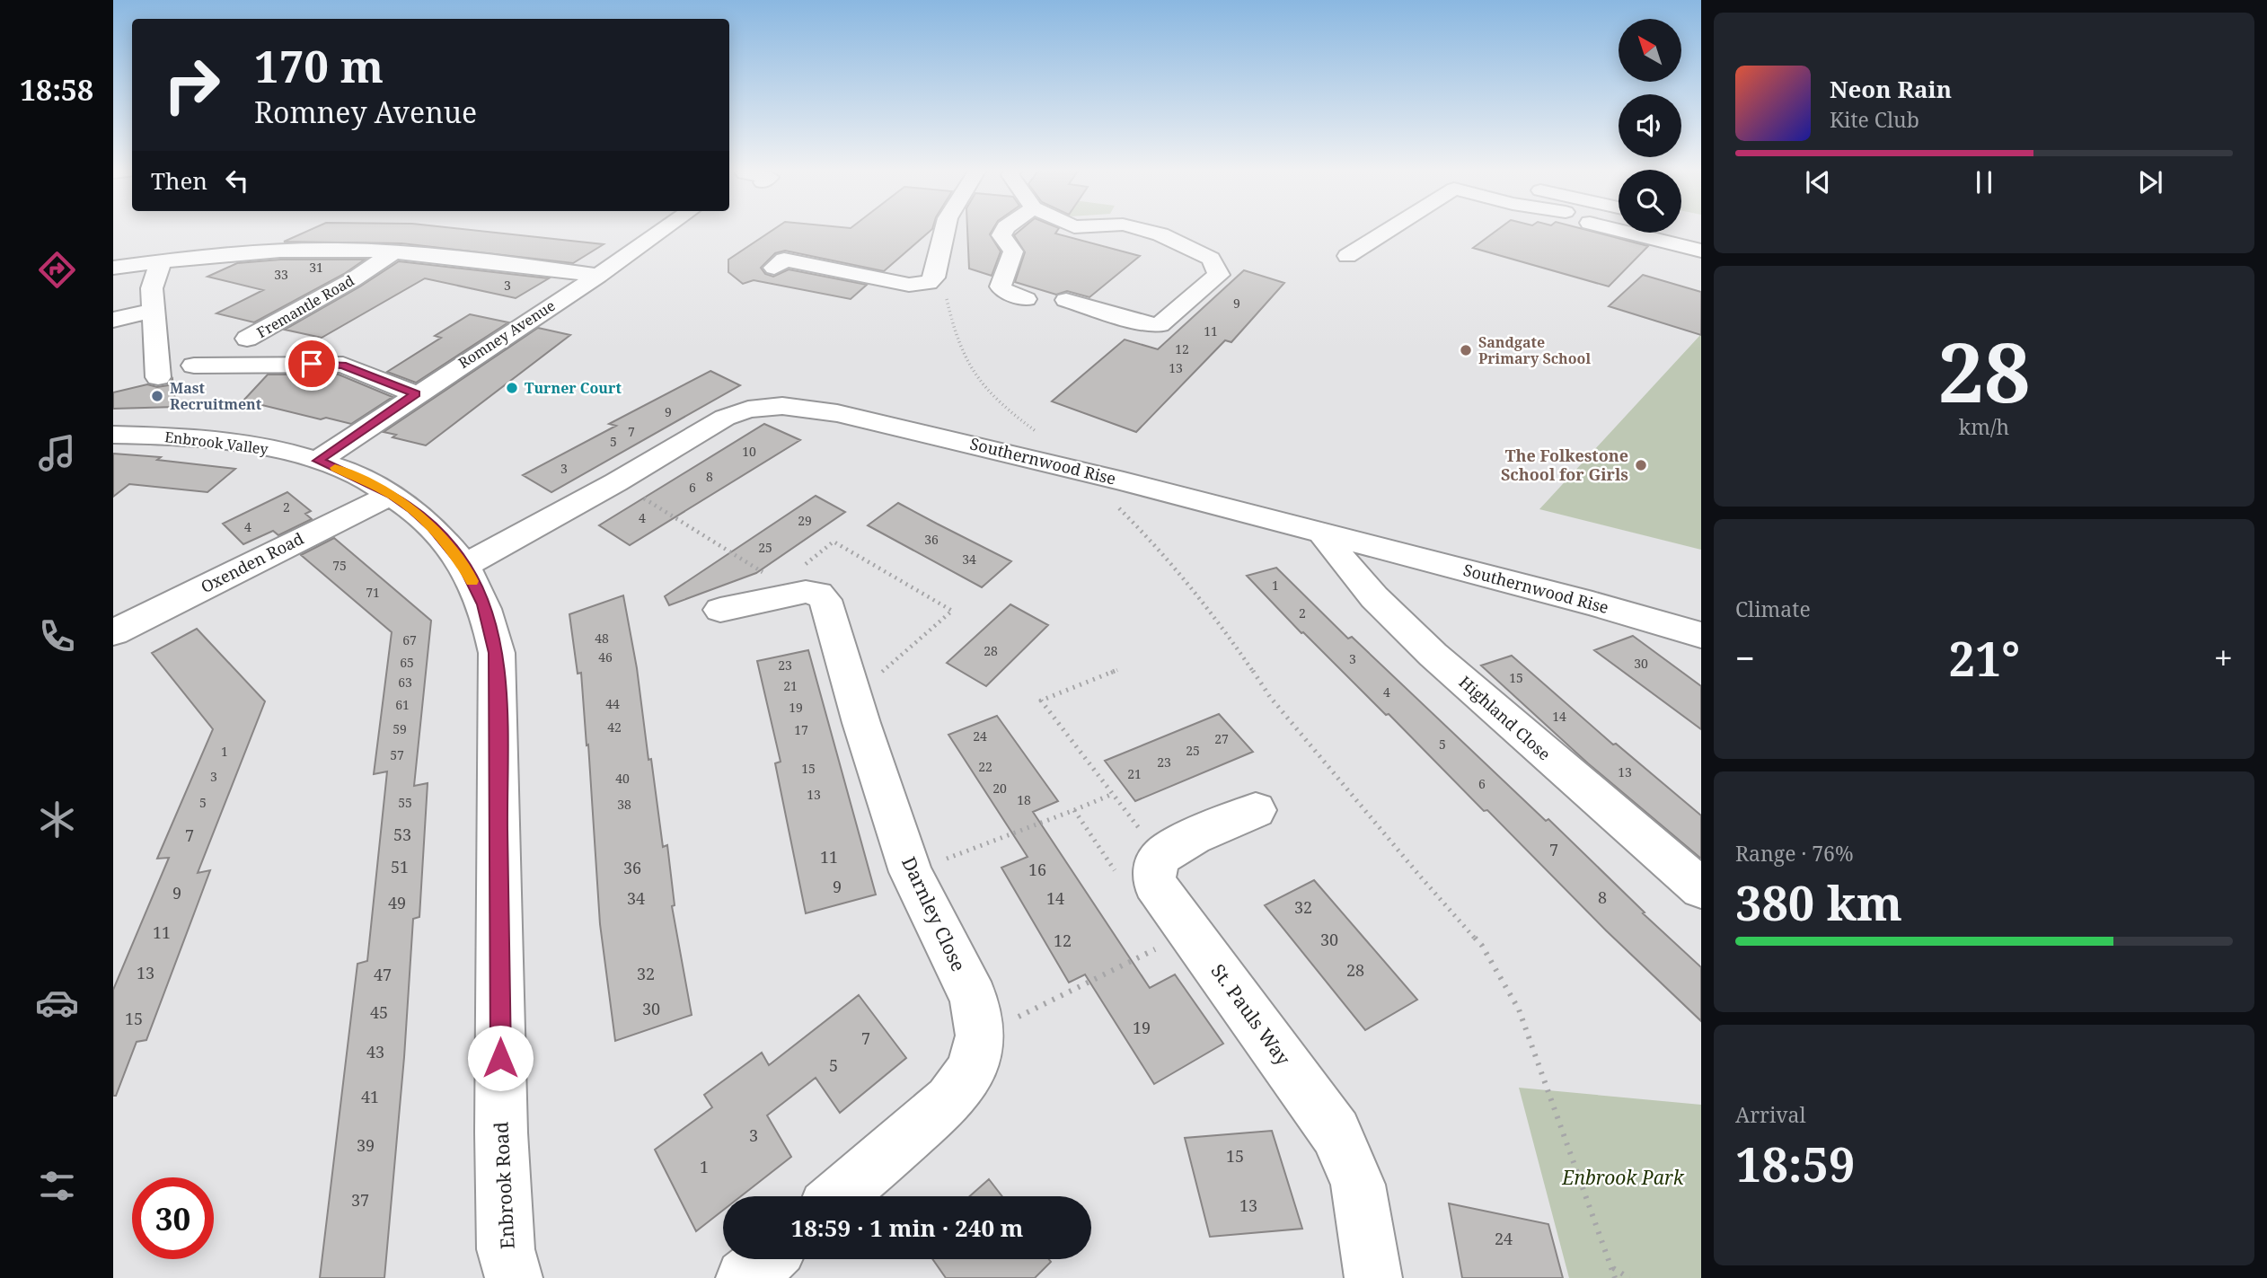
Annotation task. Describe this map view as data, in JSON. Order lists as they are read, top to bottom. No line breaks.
{"streets":{"street":["Fremantle Road","Romney Avenue","Enbrook Valley","Southernwood Rise","Oxenden Road","Highland Close","Darnley Close","St. Pauls Way","Enbrook Road"]},"crossings":[["Fremantle Road","Romney Avenue"],["Romney Avenue","Enbrook Valley"],["Romney Avenue","Enbrook Road"],["Enbrook Valley","Enbrook Road"],["Southernwood Rise","Highland Close"],["Southernwood Rise","Enbrook Road"],["Oxenden Road","Enbrook Road"]],"parks":["Enbrook Park"],"places":["Sandgate Primary School","Turner Court","Mast Recruitment","The Folkestone School for Girls"],"house_numbers":["31","33","3","9","11","12","13","9","7","5","10","3","8","6","2","4","29","4","36","25","34","75","1","71","2","48","67","28","46","3","65","30","23","15","63","21","4","44","61","19","14","42","59","17","24","27","5","25","1","57","23","22","15","13","21","3","40","6","20","13","18","5","55","38","53","7","7","11","51","36","16","9","9","8","34","14","49","32","11","30","12","28","13","32","47","30","45","15","19","7","43","5","41","3","39","15","1","37","13","24"],"north":"top left","page":{"tabs":"18:58","turn":["170 m","Romney Avenue"],"song":["Neon Rain","Kite Club"],"then":"Then","tile":[["28","km/h"],"Climate",["Range · 76%","380 km"],["Arrival","18:59"]],"heat":["−","21°","+"],"limit":"30","trip":"18:59 · 1 min · 240 m"}}
